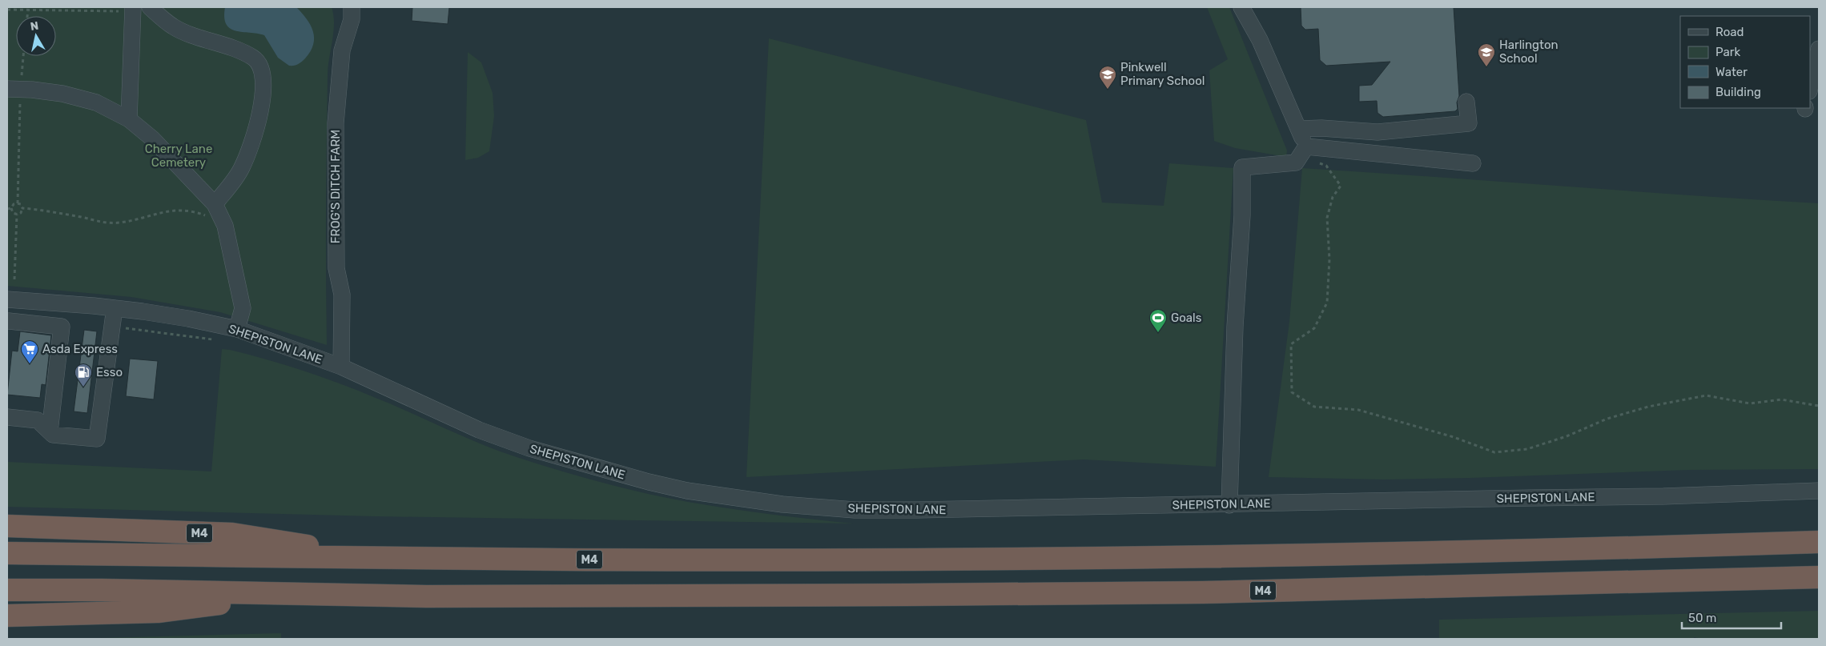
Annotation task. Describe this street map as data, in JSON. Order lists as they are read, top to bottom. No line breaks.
{"streets":{"highway":["M4"],"street":["FROG'S DITCH FARM","SHEPISTON LANE"]},"crossings":[["FROG'S DITCH FARM","SHEPISTON LANE"]],"parks":["Cherry Lane Cemetery"],"places":{"school or university":["Harlington School","Pinkwell Primary School"],"sports":["Goals"],"supermarket":["Asda Express"],"fuel station":["Esso"]},"legend":["Road","Park","Water","Building"],"scale_bar":"50 m","north":"top"}
